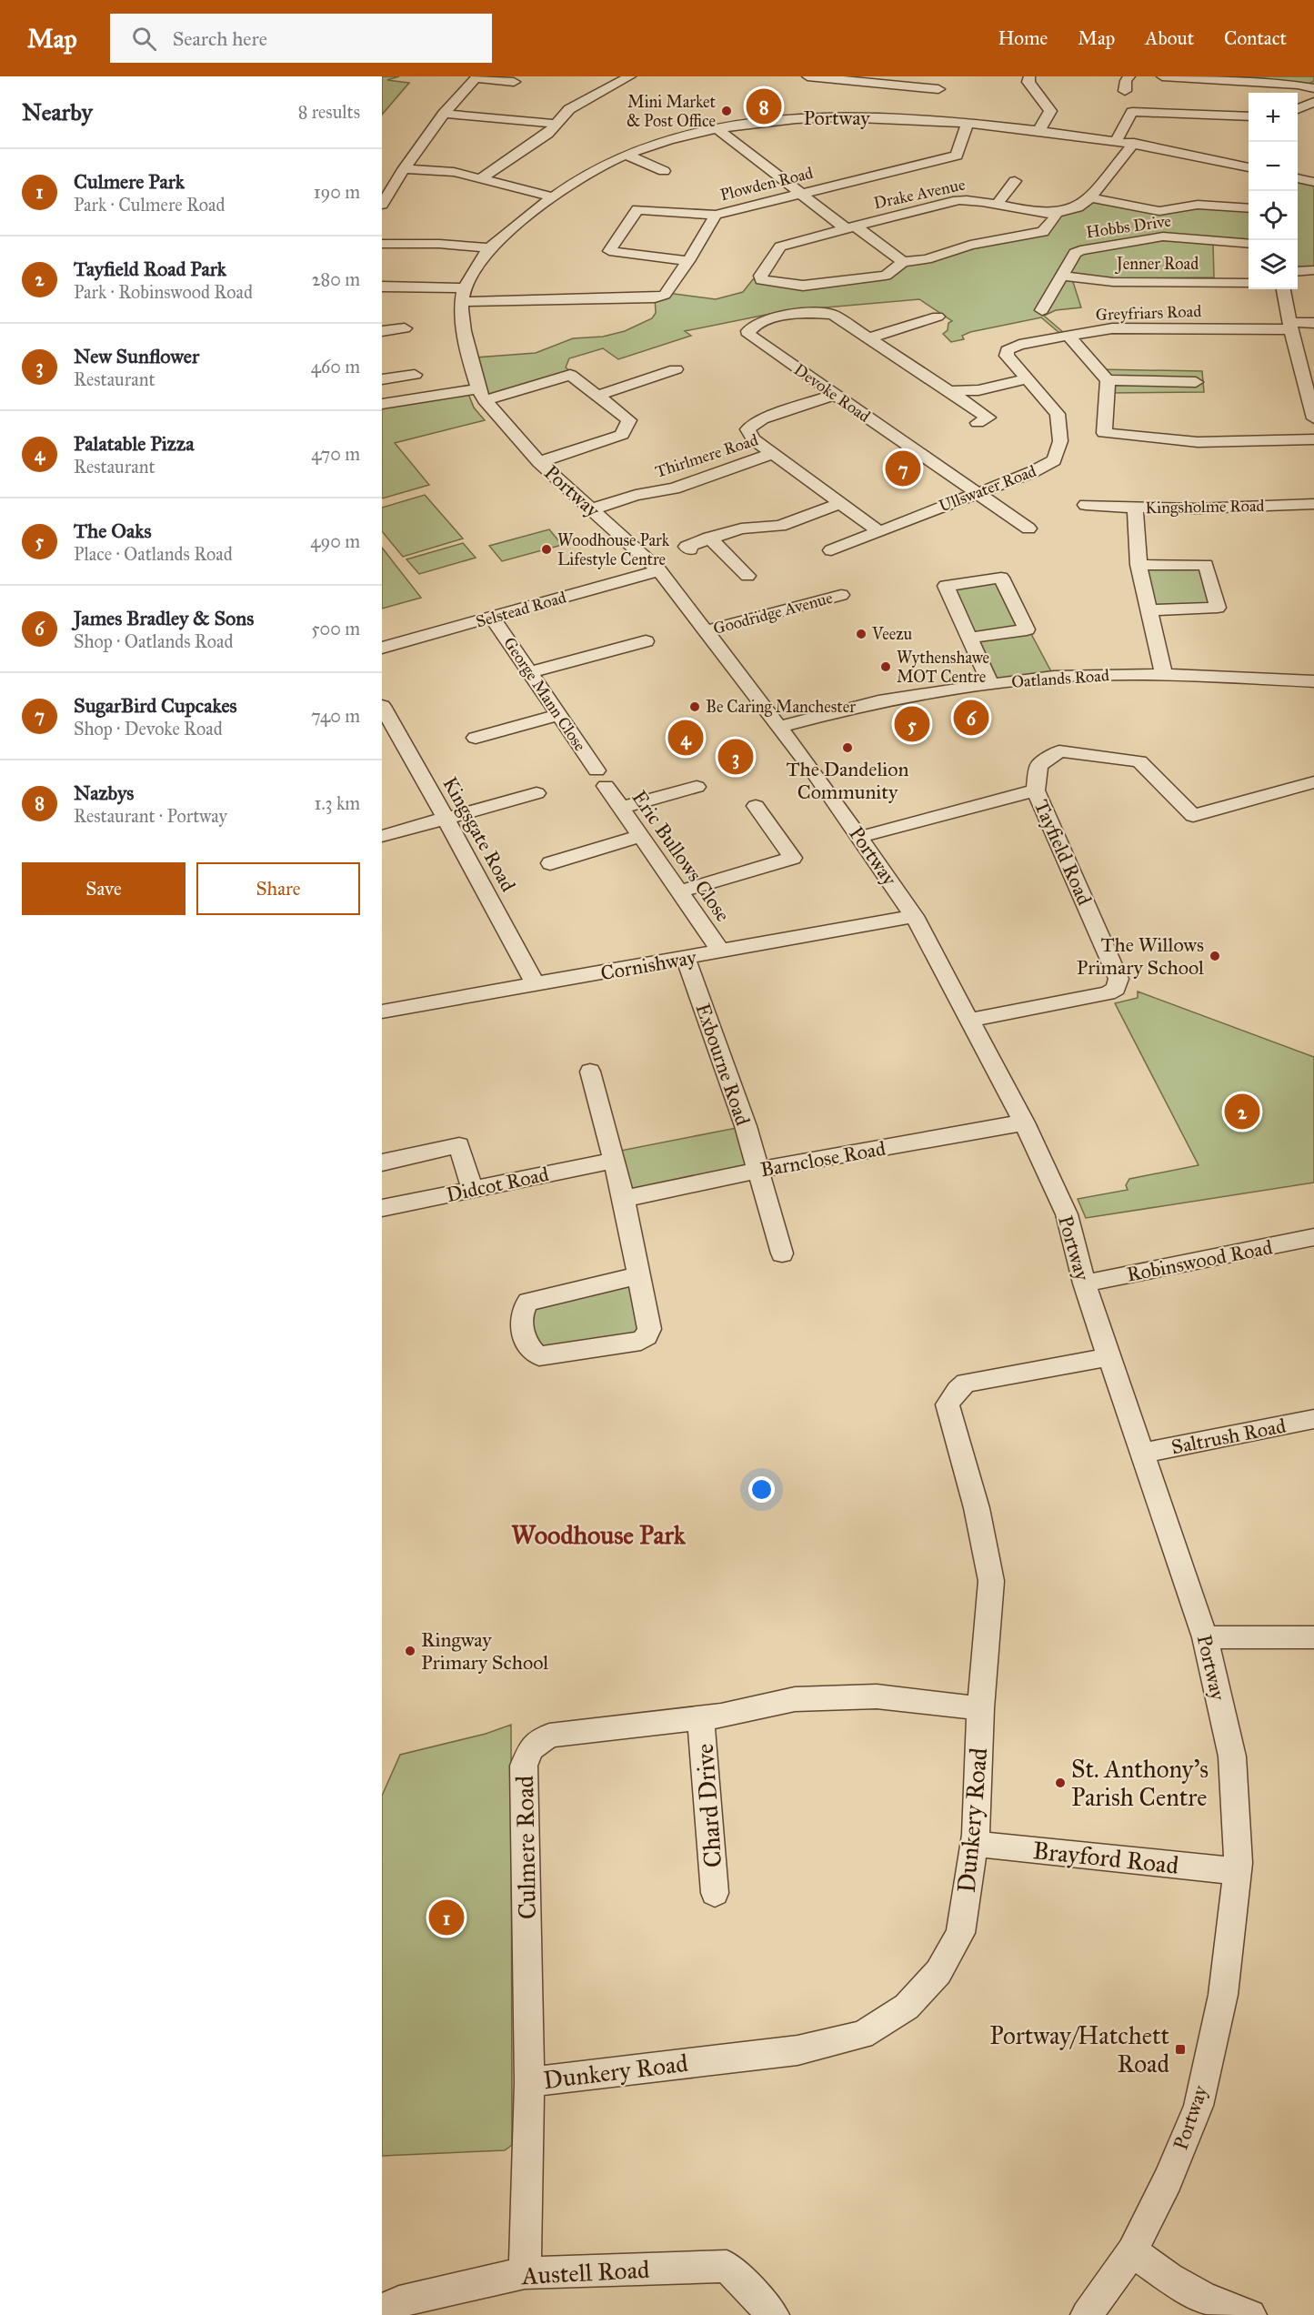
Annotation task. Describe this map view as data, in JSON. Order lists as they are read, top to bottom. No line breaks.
{"streets":{"street":["Portway","Plowden Road","Drake Avenue","Hobbs Drive","Jenner Road","Greyfriars Road","Devoke Road","Thirlmere Road","Ullswater Road","Kingsholme Road","Selstead Road","Goodridge Avenue","Oatlands Road","George Mann Close","Kingsgate Road","Tayfield Road","Eric Bullows Close","Cornishway","Exbourne Road","Barnclose Road","Didcot Road","Robinswood Road","Saltrush Road","Chard Drive","Dunkery Road","Culmere Road","Brayford Road","Austell Road"]},"crossings":[["Portway","Plowden Road"],["Portway","Thirlmere Road"],["Portway","Selstead Road"],["Portway","Goodridge Avenue"],["Portway","Oatlands Road"],["Portway","Tayfield Road"],["Portway","Cornishway"],["Portway","Barnclose Road"],["Portway","Robinswood Road"],["Portway","Saltrush Road"],["Portway","Dunkery Road"],["Portway","Brayford Road"],["Hobbs Drive","Jenner Road"],["Greyfriars Road","Ullswater Road"],["Devoke Road","Thirlmere Road"],["Devoke Road","Ullswater Road"],["Kingsholme Road","Oatlands Road"],["Selstead Road","George Mann Close"],["George Mann Close","Eric Bullows Close"],["Kingsgate Road","Cornishway"],["Eric Bullows Close","Cornishway"],["Cornishway","Exbourne Road"],["Exbourne Road","Barnclose Road"],["Chard Drive","Culmere Road"],["Dunkery Road","Culmere Road"],["Dunkery Road","Brayford Road"],["Culmere Road","Austell Road"]],"districts":["Woodhouse Park"],"places":{"other":["Mini Market & Post Office","Woodhouse Park Lifestyle Centre","Veezu","Wythenshawe MOT Centre","Be Caring Manchester","The Dandelion Community","The Willows Primary School","Ringway Primary School","St. Anthony's Parish Centre"],"transit":["Portway/Hatchett Road"]},"page":{"header":"Map","search":"Search here","nav":["Home","Map","About","Contact"],"heading":["Nearby","8 results"],"pins":["8","7","6","5","4","3","2","1"],"map_buttons":["+","−"],"list":[{"mark":"1","name":"Culmere Park","note":"Park · Culmere Road","value":"190 m"},{"mark":"2","name":"Tayfield Road Park","note":"Park · Robinswood Road","value":"280 m"},{"mark":"3","name":"New Sunflower","note":"Restaurant","value":"460 m"},{"mark":"4","name":"Palatable Pizza","note":"Restaurant","value":"470 m"},{"mark":"5","name":"The Oaks","note":"Place · Oatlands Road","value":"490 m"},{"mark":"6","name":"James Bradley & Sons","note":"Shop · Oatlands Road","value":"500 m"},{"mark":"7","name":"SugarBird Cupcakes","note":"Shop · Devoke Road","value":"740 m"},{"mark":"8","name":"Nazbys","note":"Restaurant · Portway","value":"1.3 km"}],"buttons":["Save","Share"]}}
